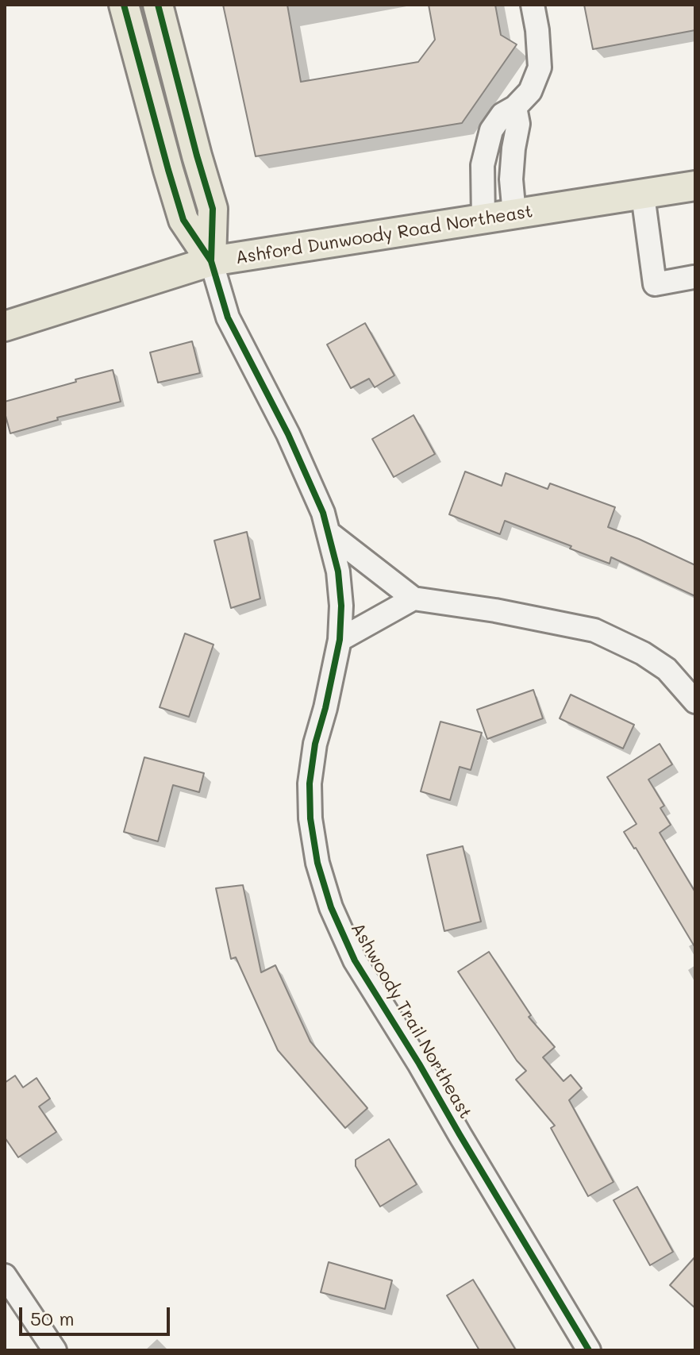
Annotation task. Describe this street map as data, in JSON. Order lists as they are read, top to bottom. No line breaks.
{"streets":{"main road":["Ashford Dunwoody Road Northeast"],"street":["Ashwoody Trail Northeast"]},"crossings":[["Ashford Dunwoody Road Northeast","Ashwoody Trail Northeast"]],"scale_bar":"50 m"}
